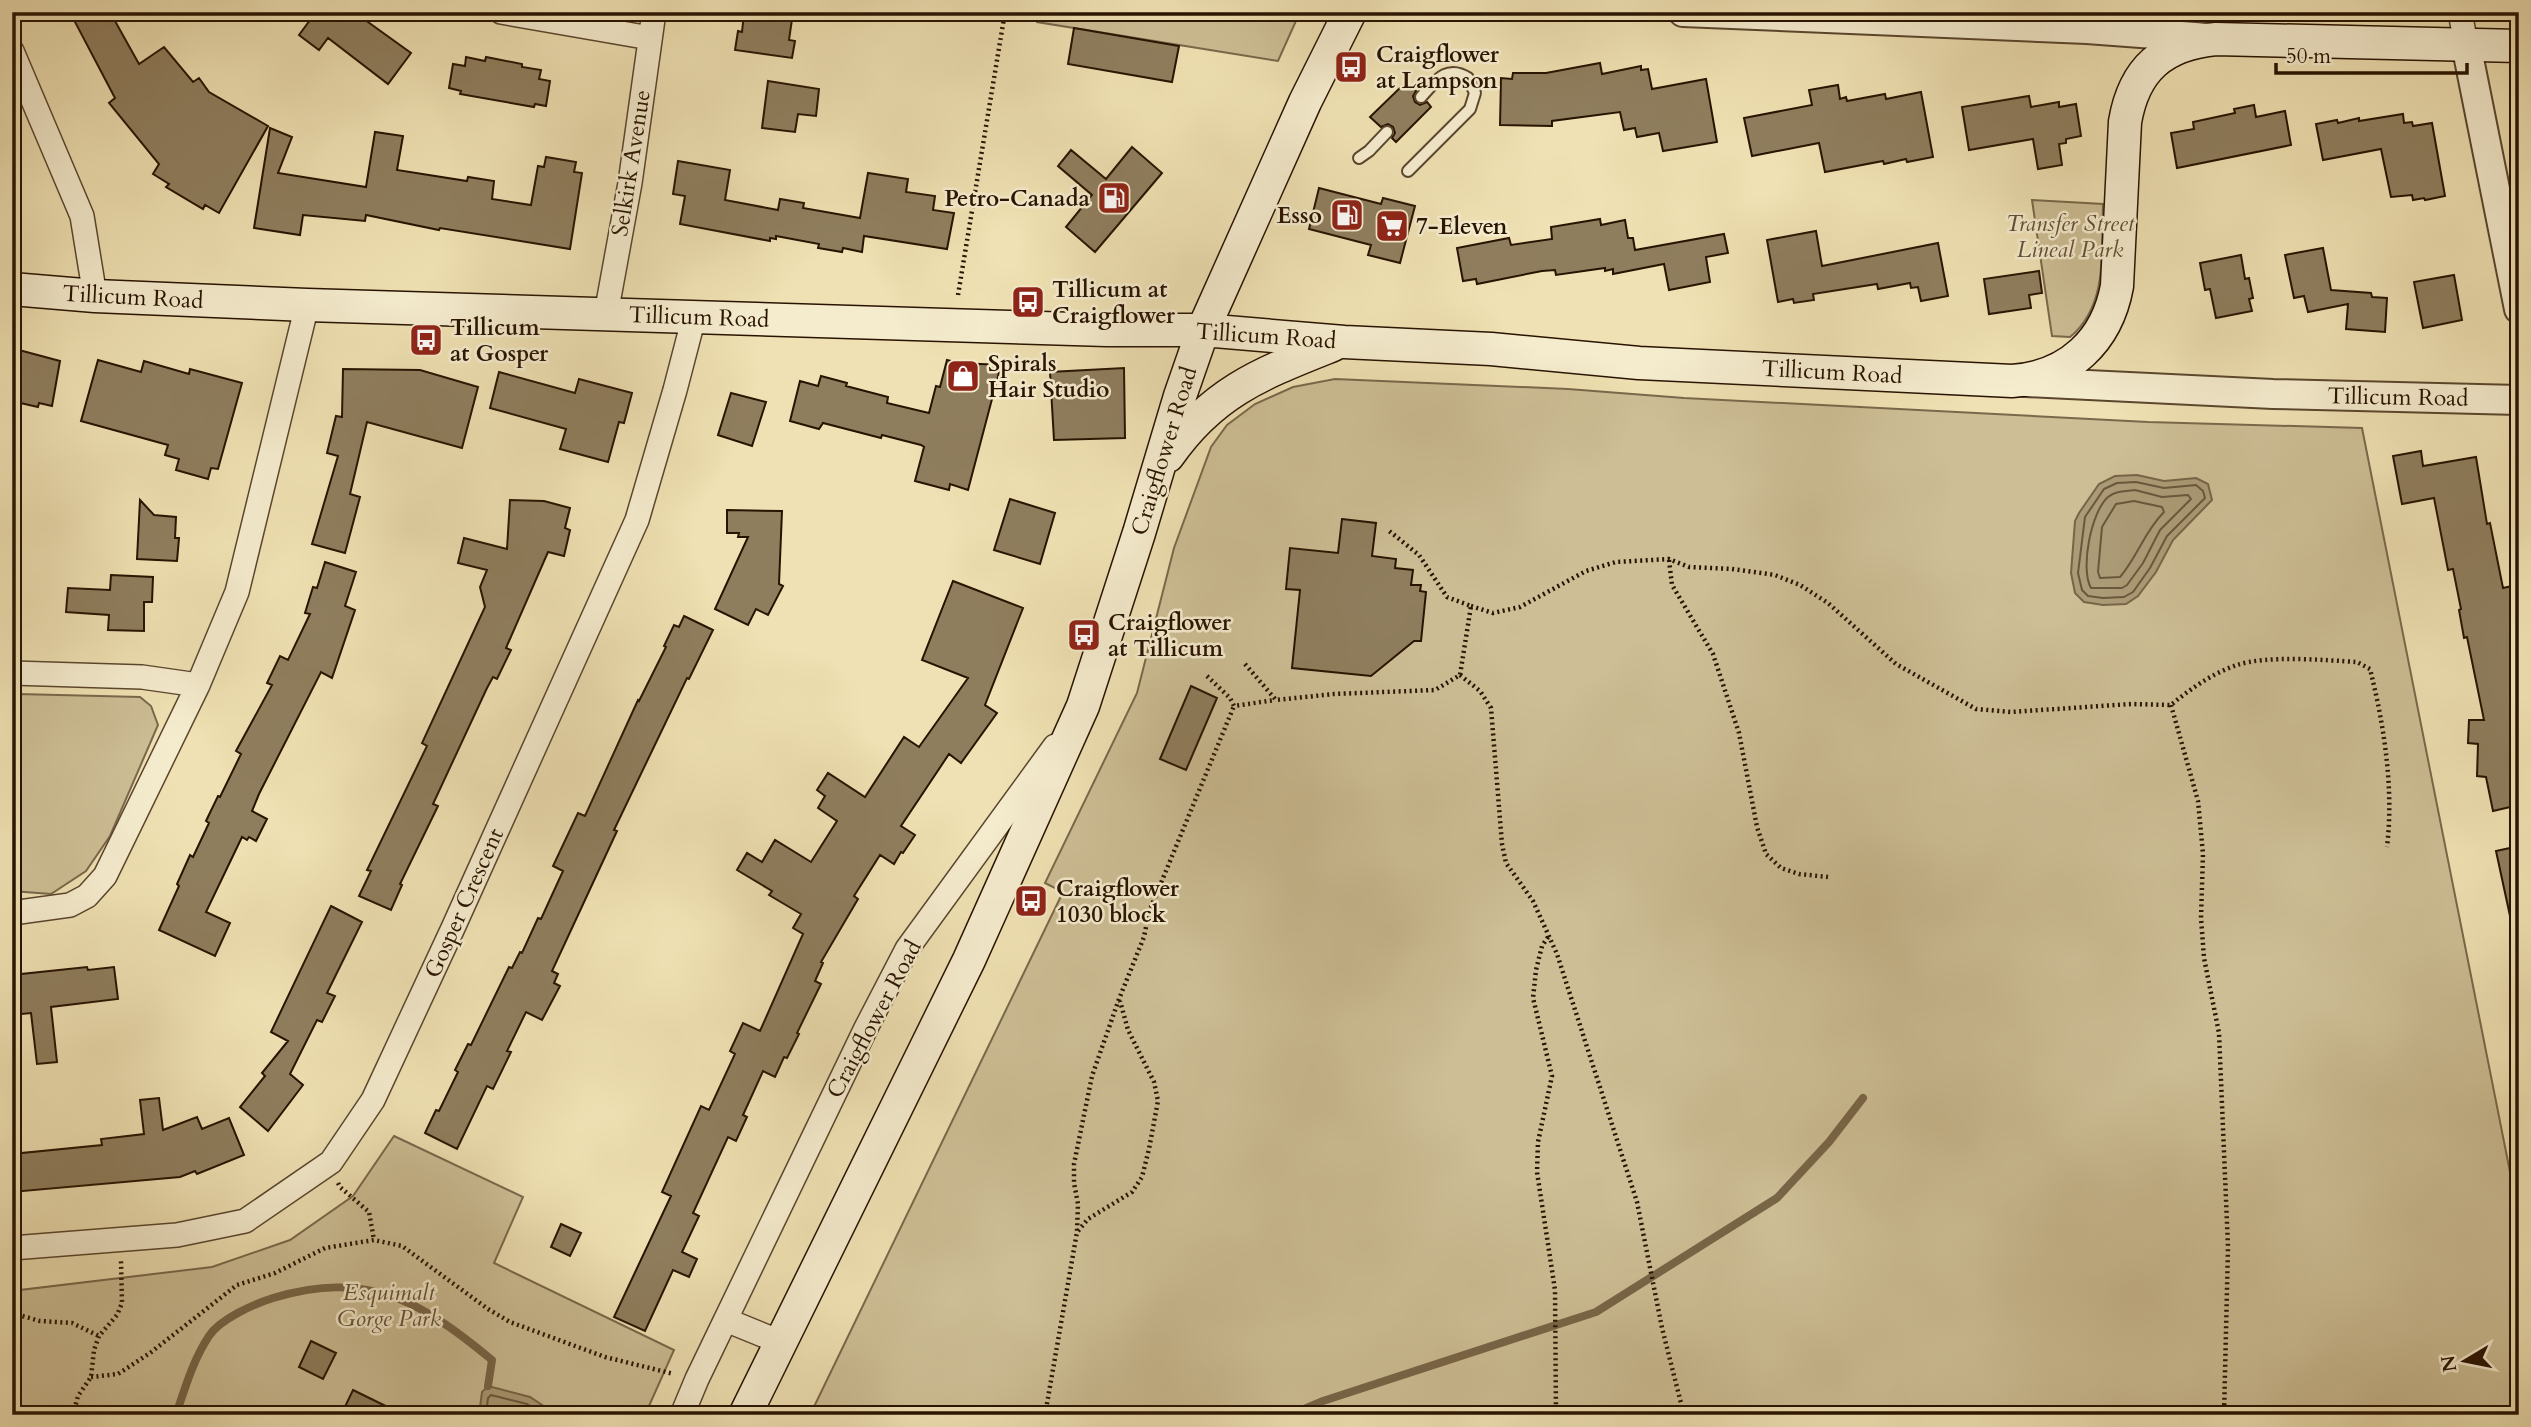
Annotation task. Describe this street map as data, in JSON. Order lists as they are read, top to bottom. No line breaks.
{"streets":{"main road":["Tillicum Road","Craigflower Road"],"street":["Selkirk Avenue","Gosper Crescent"]},"crossings":[["Selkirk Avenue","Tillicum Road"],["Tillicum Road","Craigflower Road"],["Tillicum Road","Gosper Crescent"]],"parks":["Transfer Street Lineal Park","Esquimalt Gorge Park"],"places":{"bus stop":["Craigflower at Lampson","Tillicum at Craigflower","Tillicum at Gosper","Craigflower at Tillicum","Craigflower 1030 block"],"fuel station":["Petro-Canada","Esso"],"supermarket":["7-Eleven"],"shop":["Spirals Hair Studio"]},"scale_bar":"50 m","north":"left"}
